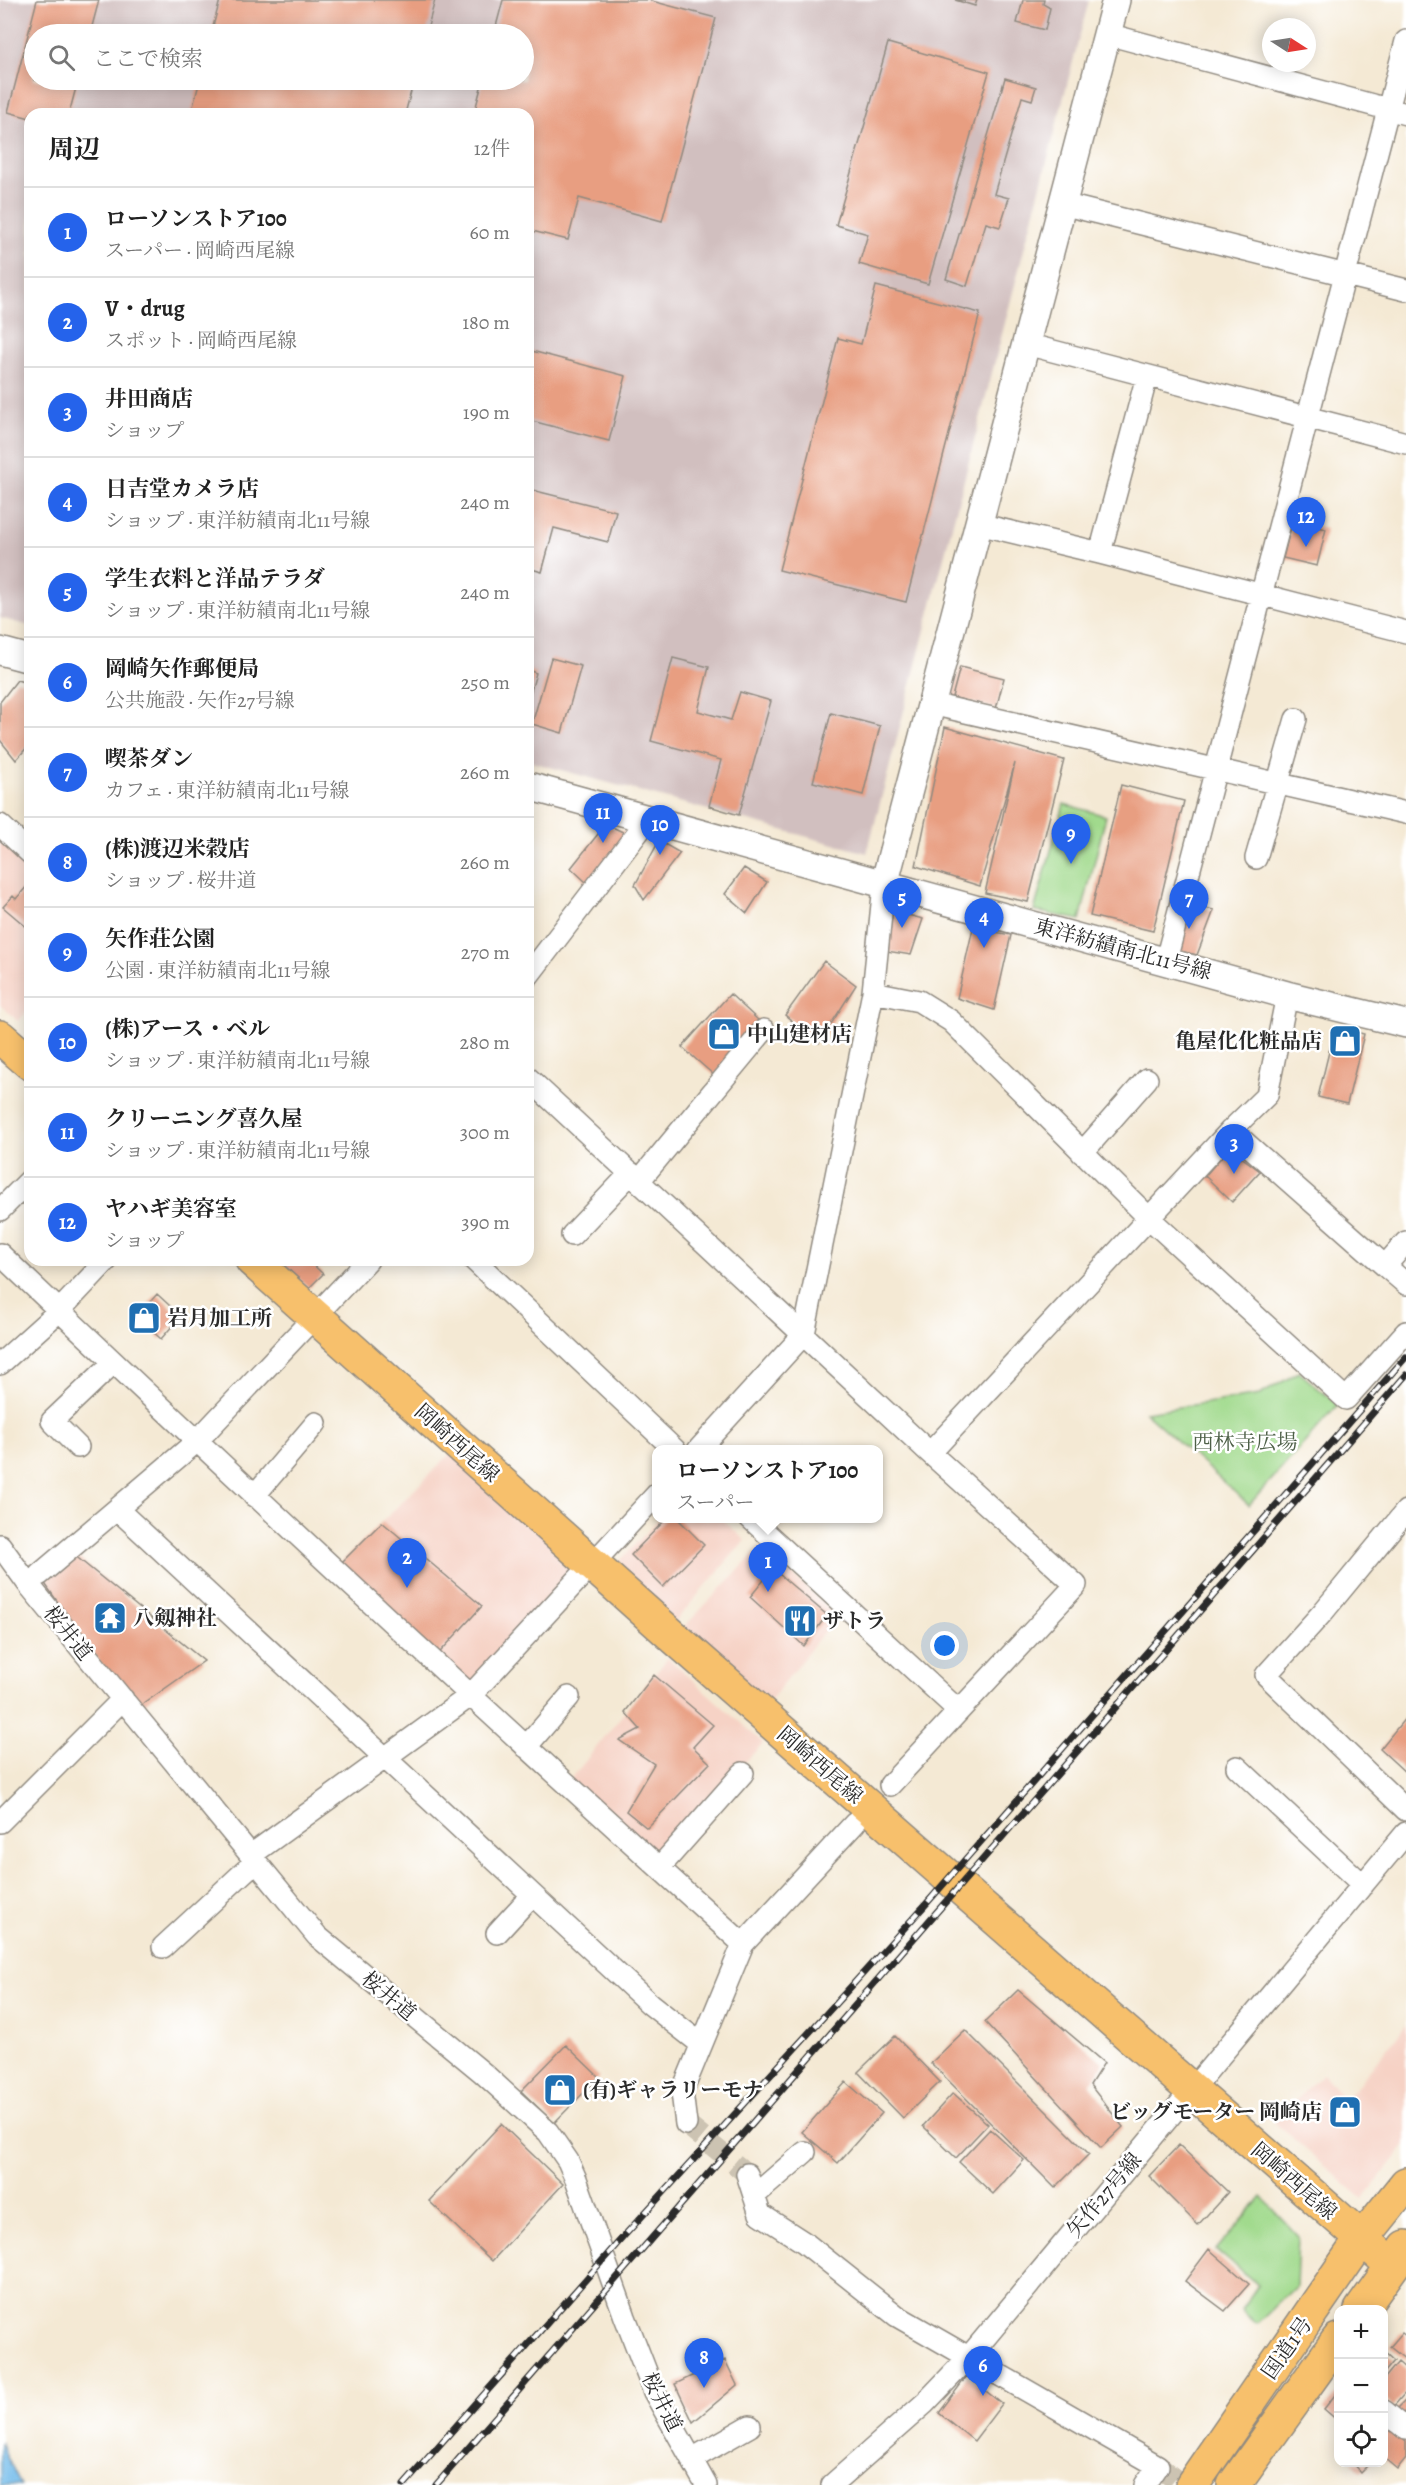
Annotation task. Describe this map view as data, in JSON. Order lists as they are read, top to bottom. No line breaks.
{"streets":{"main road":["岡崎西尾線","国道1号"],"street":["東洋紡績南北11号線","桜井道","矢作27号線"]},"crossings":[["岡崎西尾線","矢作27号線"],["岡崎西尾線","国道1号"]],"parks":["西林寺広場"],"places":{"shop":["中山建材店","亀屋化化粧品店","岩月加工所","(有)ギャラリーモナ","ビッグモーター 岡崎店"],"temple":["八剱神社"],"restaurant":["ザトラ"]},"north":"right","page":{"search":"ここで検索","heading":["周辺","12件"],"list":[{"mark":"1","name":"ローソンストア100","note":"スーパー · 岡崎西尾線","value":"60 m"},{"mark":"2","name":"V・drug","note":"スポット · 岡崎西尾線","value":"180 m"},{"mark":"3","name":"井田商店","note":"ショップ","value":"190 m"},{"mark":"4","name":"日吉堂カメラ店","note":"ショップ · 東洋紡績南北11号線","value":"240 m"},{"mark":"5","name":"学生衣料と洋品テラダ","note":"ショップ · 東洋紡績南北11号線","value":"240 m"},{"mark":"6","name":"岡崎矢作郵便局","note":"公共施設 · 矢作27号線","value":"250 m"},{"mark":"7","name":"喫茶ダン","note":"カフェ · 東洋紡績南北11号線","value":"260 m"},{"mark":"8","name":"(株)渡辺米穀店","note":"ショップ · 桜井道","value":"260 m"},{"mark":"9","name":"矢作荘公園","note":"公園 · 東洋紡績南北11号線","value":"270 m"},{"mark":"10","name":"(株)アース・ベル","note":"ショップ · 東洋紡績南北11号線","value":"280 m"},{"mark":"11","name":"クリーニング喜久屋","note":"ショップ · 東洋紡績南北11号線","value":"300 m"},{"mark":"12","name":"ヤハギ美容室","note":"ショップ","value":"390 m"}],"pins":["12","11","10","9","5","7","4","3","2","1","8","6"],"popup":["ローソンストア100","スーパー"],"map_buttons":["+","−"]}}
